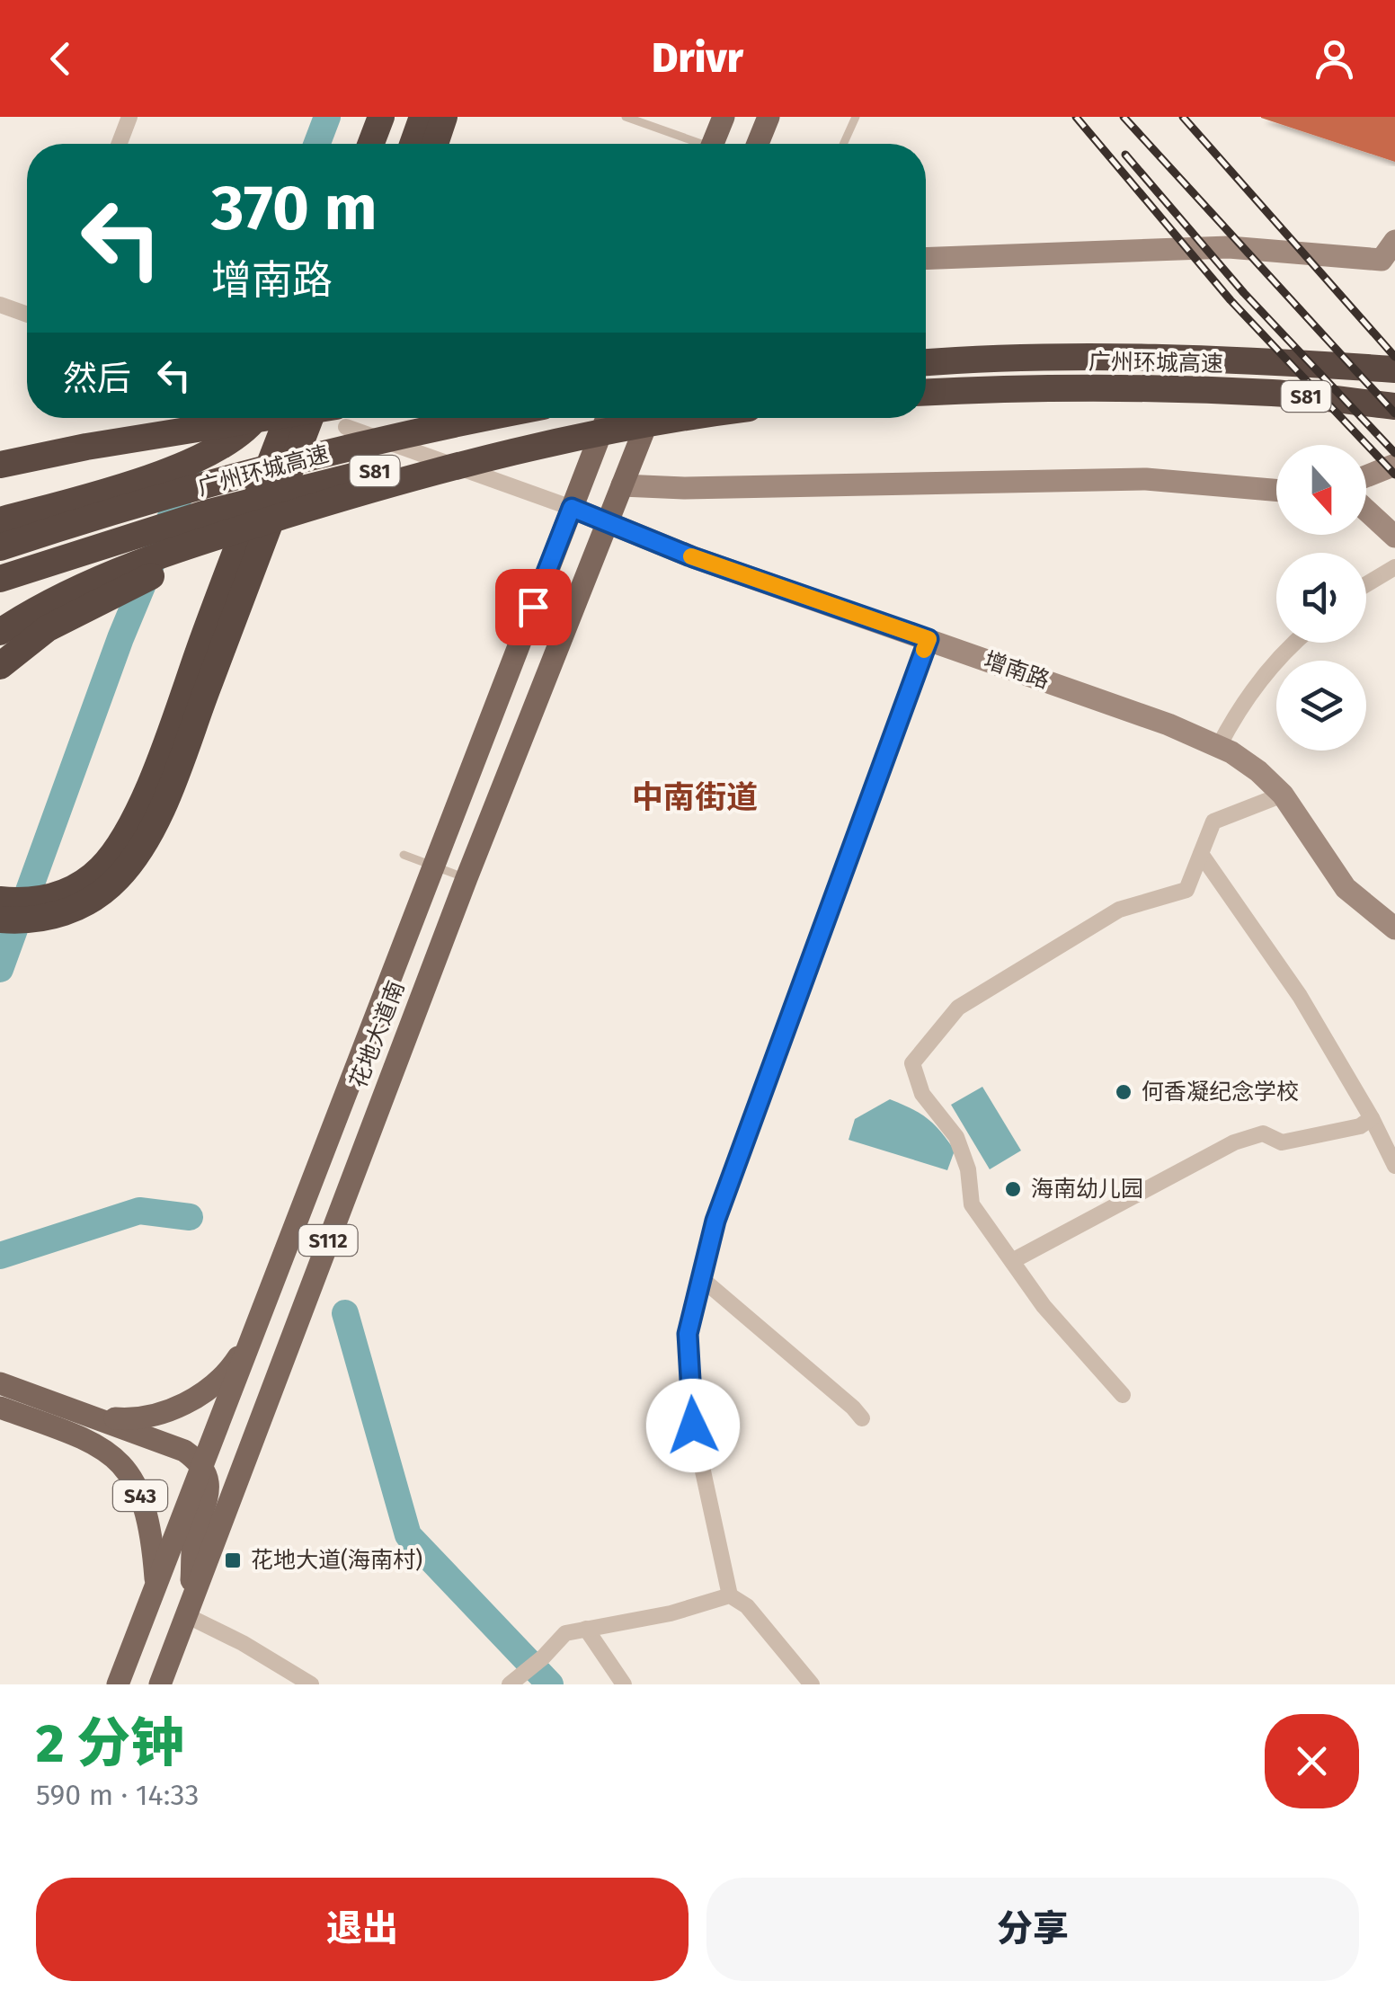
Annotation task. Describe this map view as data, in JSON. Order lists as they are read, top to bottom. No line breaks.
{"streets":{"highway":["广州环城高速","S81"],"main road":["花地大道南","S112","S43"],"street":["增南路"]},"crossings":[["增南路","花地大道南"],["花地大道南","S43"]],"districts":["中南街道"],"places":{"other":["何香凝纪念学校","海南幼儿园"],"transit":["花地大道(海南村)"]},"north":"bottom","page":{"header":"Drivr","turn":["370 m","增南路"],"then":"然后","heading":["2 分钟","590 m · 14:33"],"buttons":["退出","分享"]}}
